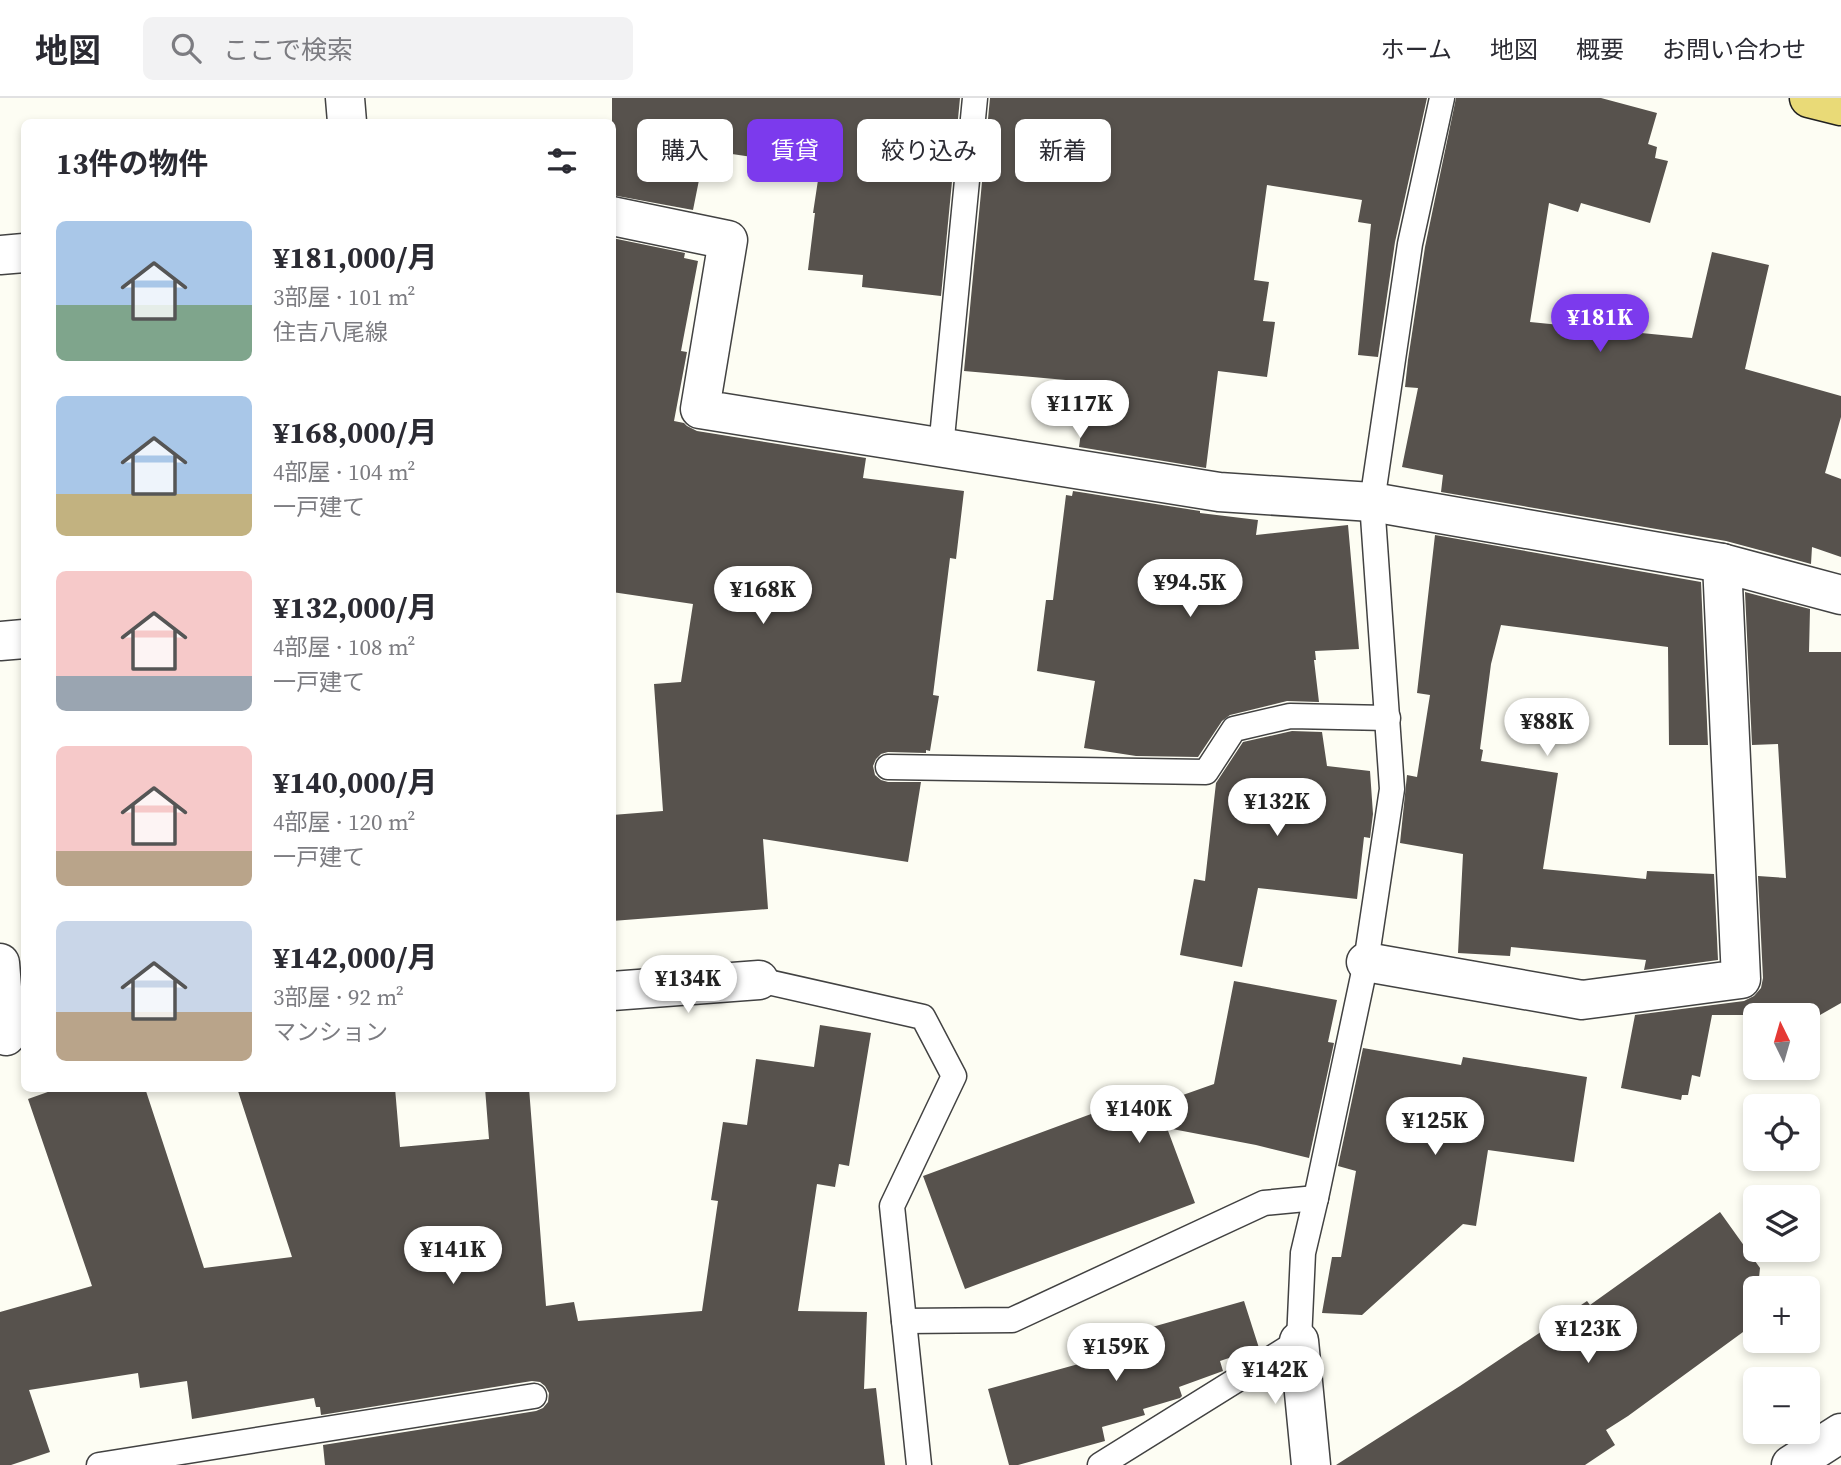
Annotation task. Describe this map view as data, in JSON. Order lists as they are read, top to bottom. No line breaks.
{"north":"top","page":{"header":"地図","search":"ここで検索","nav":["ホーム","地図","概要","お問い合わせ"],"chip":["購入","賃貸","絞り込み","新着"],"heading":"13件の物件","list":[{"name":"¥181,000/月","note":"3部屋 · 101 m² · 住吉八尾線"},{"name":"¥168,000/月","note":"4部屋 · 104 m² · 一戸建て"},{"name":"¥132,000/月","note":"4部屋 · 108 m² · 一戸建て"},{"name":"¥140,000/月","note":"4部屋 · 120 m² · 一戸建て"},{"name":"¥142,000/月","note":"3部屋 · 92 m² · マンション"}],"price":["¥181K","¥117K","¥94.5K","¥168K","¥88K","¥132K","¥134K","¥140K","¥125K","¥141K","¥123K","¥159K","¥142K"],"map_buttons":["+","−"]}}
